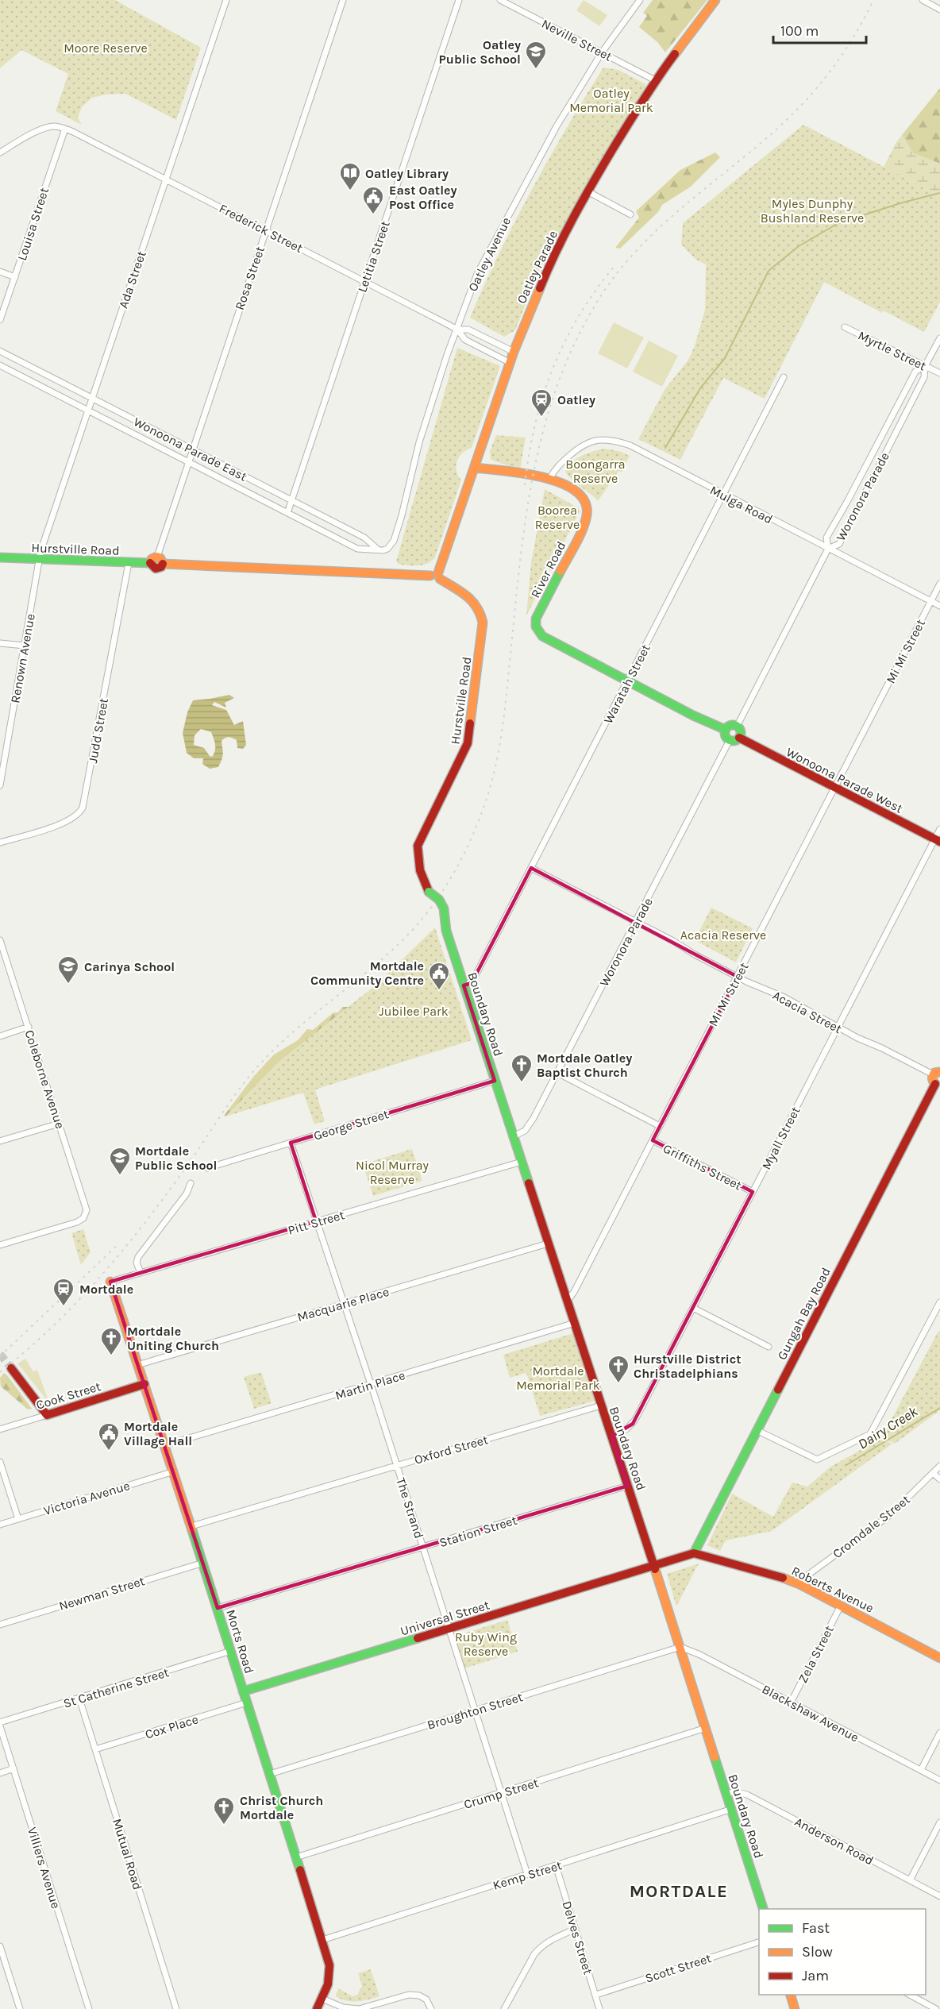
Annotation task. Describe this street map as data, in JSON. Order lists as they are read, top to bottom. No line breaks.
{"streets":{"street":["Neville Street","Louisa Street","Frederick Street","Oatley Avenue","Letitia Street","Oatley Parade","Rosa Street","Ada Street","Myrtle Street","Wonoona Parade East","Woronora Parade","Mulga Road","Hurstville Road","River Road","Mi Mi Street","Renown Avenue","Waratah Street","Judd Street","Wonoona Parade West","Acacia Street","Boundary Road","Coleborne Avenue","George Street","Myall Street","Griffiths Street","Pitt Street","Macquarie Place","Gungah Bay Road","Martin Place","Cook Street","Oxford Street","Victoria Avenue","The Strand","Cromdale Street","Station Street","Roberts Avenue","Newman Street","Universal Street","Morts Road","Zela Street","St Catherine Street","Broughton Street","Blackshaw Avenue","Cox Place","Crump Street","Anderson Road","Mutual Road","Villiers Avenue","Kemp Street","Delves Street","Scott Street"]},"crossings":[["Neville Street","Oatley Avenue"],["Neville Street","Oatley Parade"],["Louisa Street","Frederick Street"],["Frederick Street","Oatley Avenue"],["Frederick Street","Letitia Street"],["Frederick Street","Oatley Parade"],["Frederick Street","Rosa Street"],["Frederick Street","Ada Street"],["Oatley Avenue","Wonoona Parade East"],["Letitia Street","Wonoona Parade East"],["Oatley Parade","Hurstville Road"],["Oatley Parade","River Road"],["Rosa Street","Wonoona Parade East"],["Rosa Street","Hurstville Road"],["Ada Street","Wonoona Parade East"],["Ada Street","Hurstville Road"],["Ada Street","Renown Avenue"],["Myrtle Street","Woronora Parade"],["Woronora Parade","Mulga Road"],["Woronora Parade","Wonoona Parade West"],["Woronora Parade","Acacia Street"],["Woronora Parade","Boundary Road"],["Woronora Parade","Griffiths Street"],["Mulga Road","River Road"],["Mulga Road","Mi Mi Street"],["Mulga Road","Waratah Street"],["Hurstville Road","Renown Avenue"],["Hurstville Road","Judd Street"],["Hurstville Road","Boundary Road"],["River Road","Waratah Street"],["Mi Mi Street","Wonoona Parade West"],["Mi Mi Street","Acacia Street"],["Mi Mi Street","Boundary Road"],["Mi Mi Street","Griffiths Street"],["Waratah Street","Acacia Street"],["Waratah Street","Boundary Road"],["Wonoona Parade West","Myall Street"],["Acacia Street","Myall Street"],["Boundary Road","George Street"],["Boundary Road","Myall Street"],["Boundary Road","Pitt Street"],["Boundary Road","Macquarie Place"],["Boundary Road","Martin Place"],["Boundary Road","Oxford Street"],["Boundary Road","Station Street"],["Boundary Road","Universal Street"],["Boundary Road","Broughton Street"],["Boundary Road","Blackshaw Avenue"],["Boundary Road","Crump Street"],["Boundary Road","Anderson Road"],["Boundary Road","Kemp Street"],["George Street","The Strand"],["Myall Street","Griffiths Street"],["Pitt Street","The Strand"],["Pitt Street","Morts Road"],["Macquarie Place","The Strand"],["Macquarie Place","Morts Road"],["Gungah Bay Road","Roberts Avenue"],["Martin Place","The Strand"],["Martin Place","Morts Road"],["Cook Street","Morts Road"],["Oxford Street","The Strand"],["Oxford Street","Morts Road"],["Victoria Avenue","Morts Road"],["The Strand","Station Street"],["The Strand","Universal Street"],["The Strand","Broughton Street"],["The Strand","Crump Street"],["The Strand","Kemp Street"],["Cromdale Street","Roberts Avenue"],["Station Street","Morts Road"],["Roberts Avenue","Zela Street"],["Newman Street","Morts Road"],["Universal Street","Morts Road"],["Morts Road","St Catherine Street"],["Morts Road","Broughton Street"],["Morts Road","Cox Place"],["Morts Road","Crump Street"],["Morts Road","Kemp Street"],["Zela Street","Blackshaw Avenue"],["St Catherine Street","Mutual Road"],["Broughton Street","Blackshaw Avenue"],["Cox Place","Mutual Road"],["Kemp Street","Delves Street"],["Delves Street","Scott Street"]],"districts":["MORTDALE"],"water":["Dairy Creek"],"parks":["Moore Reserve","Oatley Memorial Park","Myles Dunphy Bushland Reserve","Boongarra Reserve","Boorea Reserve","Acacia Reserve","Jubilee Park","Nicol Murray Reserve","Mortdale Memorial Park","Ruby Wing Reserve"],"places":{"school or university":["Oatley Public School","Carinya School","Mortdale Public School"],"library":["Oatley Library"],"public building":["East Oatley Post Office","Mortdale Community Centre","Mortdale Village Hall"],"station":["Oatley","Mortdale"],"church":["Mortdale Oatley Baptist Church","Mortdale Uniting Church","Hurstville District Christadelphians","Christ Church Mortdale"]},"legend":["Fast","Slow","Jam"],"scale_bar":"100 m"}
